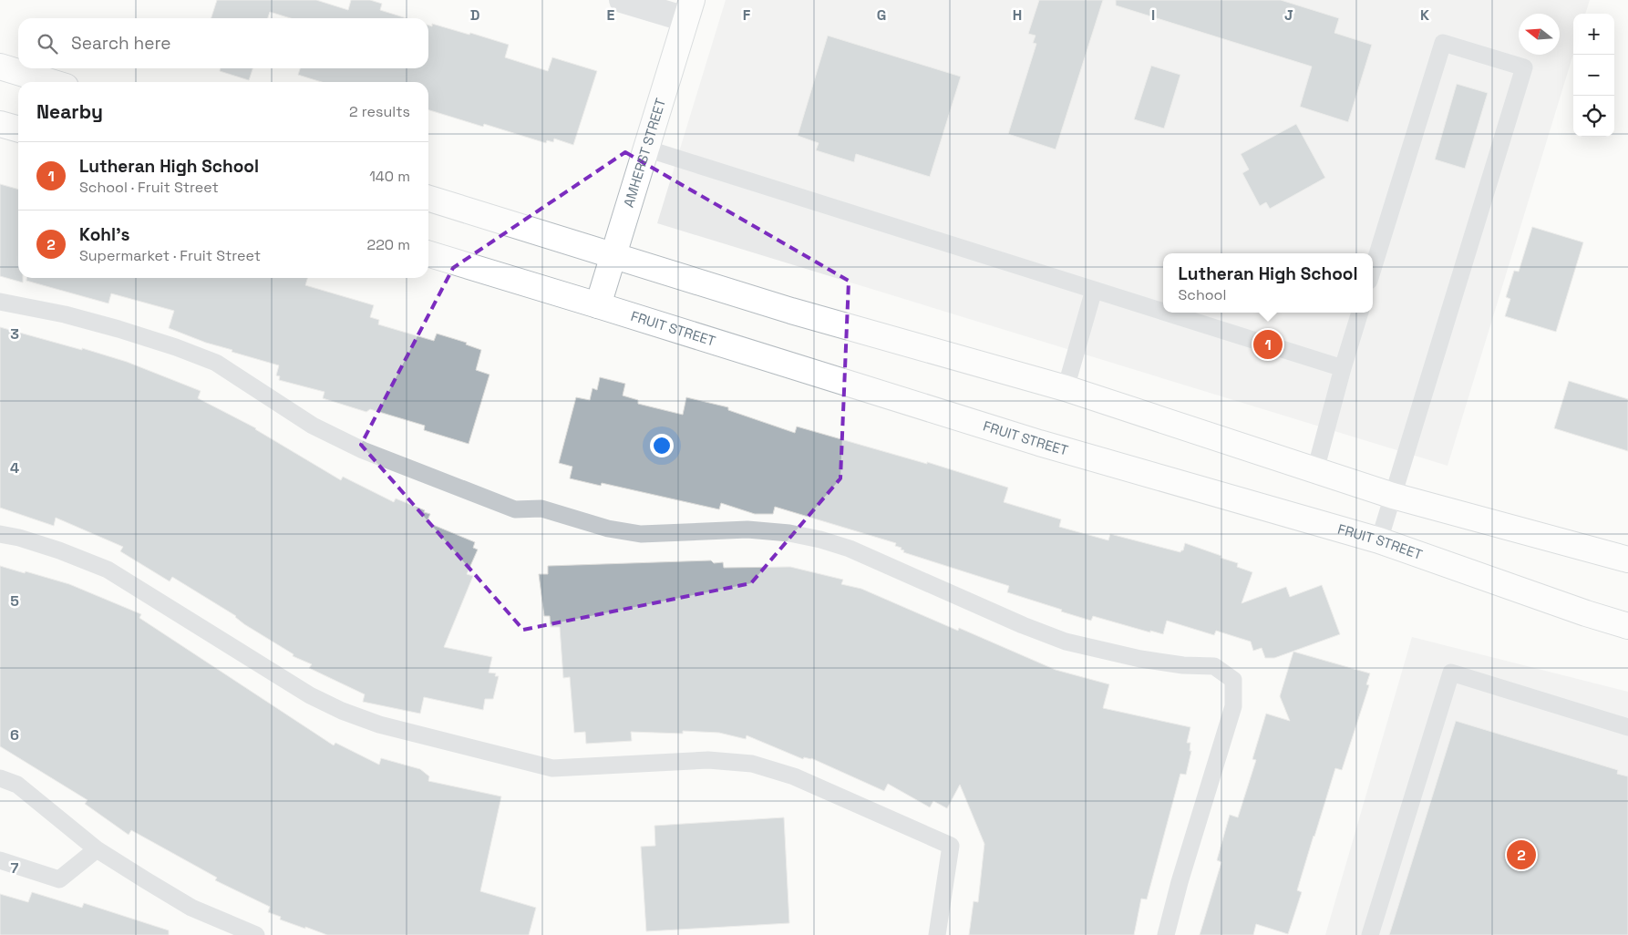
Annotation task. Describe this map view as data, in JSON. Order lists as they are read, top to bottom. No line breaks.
{"streets":{"main road":["AMHERST STREET","FRUIT STREET"]},"crossings":[["AMHERST STREET","FRUIT STREET"]],"north":"left","page":{"map_buttons":["+","−"],"search":"Search here","heading":["Nearby","2 results"],"list":[{"mark":"1","name":"Lutheran High School","note":"School · Fruit Street","value":"140 m"},{"mark":"2","name":"Kohl's","note":"Supermarket · Fruit Street","value":"220 m"}],"popup":["Lutheran High School","School"],"pins":["1","2"]},"grid":{"columns":["D","E","F","G","H","I","J","K"],"rows":["3","4","5","6","7"]}}
